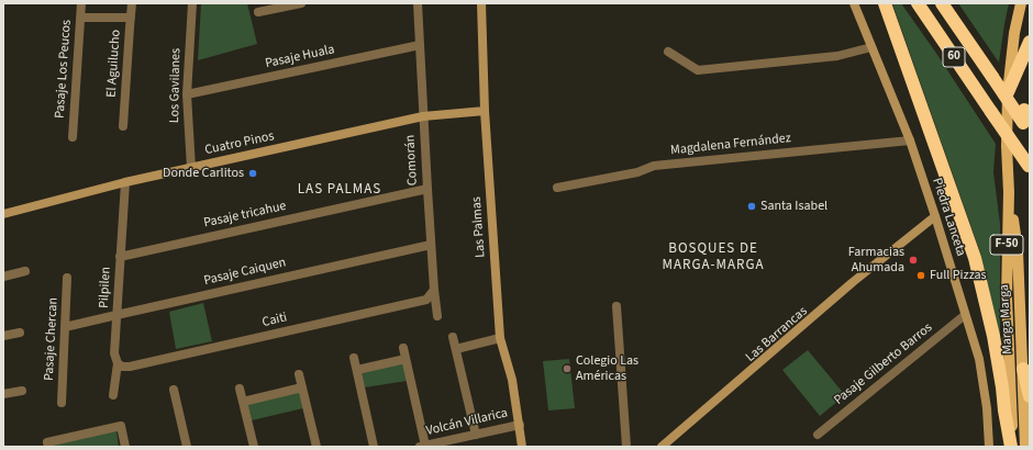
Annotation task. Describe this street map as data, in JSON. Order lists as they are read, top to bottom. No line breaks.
{"streets":{"highway":["60"],"main road":["F-50","Marga Marga"],"street":["Pasaje Huala","El Aguilucho","Pasaje Los Peucos","Los Gavilanes","Cuatro Pinos","Magdalena Fernández","Comorán","Pasaje tricahue","Piedra Lanceta","Las Palmas","Pasaje Caiquen","Pilpilen","Caiti","Las Barrancas","Pasaje Chercan","Pasaje Gilberto Barros","Volcán Villarica"]},"crossings":[["Pasaje Huala","Los Gavilanes"],["Pasaje Huala","Comorán"],["Los Gavilanes","Cuatro Pinos"],["Cuatro Pinos","Comorán"],["Cuatro Pinos","Las Palmas"],["Cuatro Pinos","Pilpilen"],["Magdalena Fernández","Piedra Lanceta"],["Comorán","Pasaje tricahue"],["Comorán","Pasaje Caiquen"],["Comorán","Caiti"],["Pasaje tricahue","Pilpilen"],["Piedra Lanceta","Las Barrancas"],["Piedra Lanceta","Pasaje Gilberto Barros"],["Las Palmas","Volcán Villarica"],["Pasaje Caiquen","Pilpilen"],["Pasaje Caiquen","Pasaje Chercan"],["Pilpilen","Caiti"]],"districts":["LAS PALMAS","BOSQUES DE MARGA-MARGA"],"places":["Donde Carlitos","Santa Isabel","Farmacias Ahumada","Full Pizzas","Colegio Las Américas"]}
